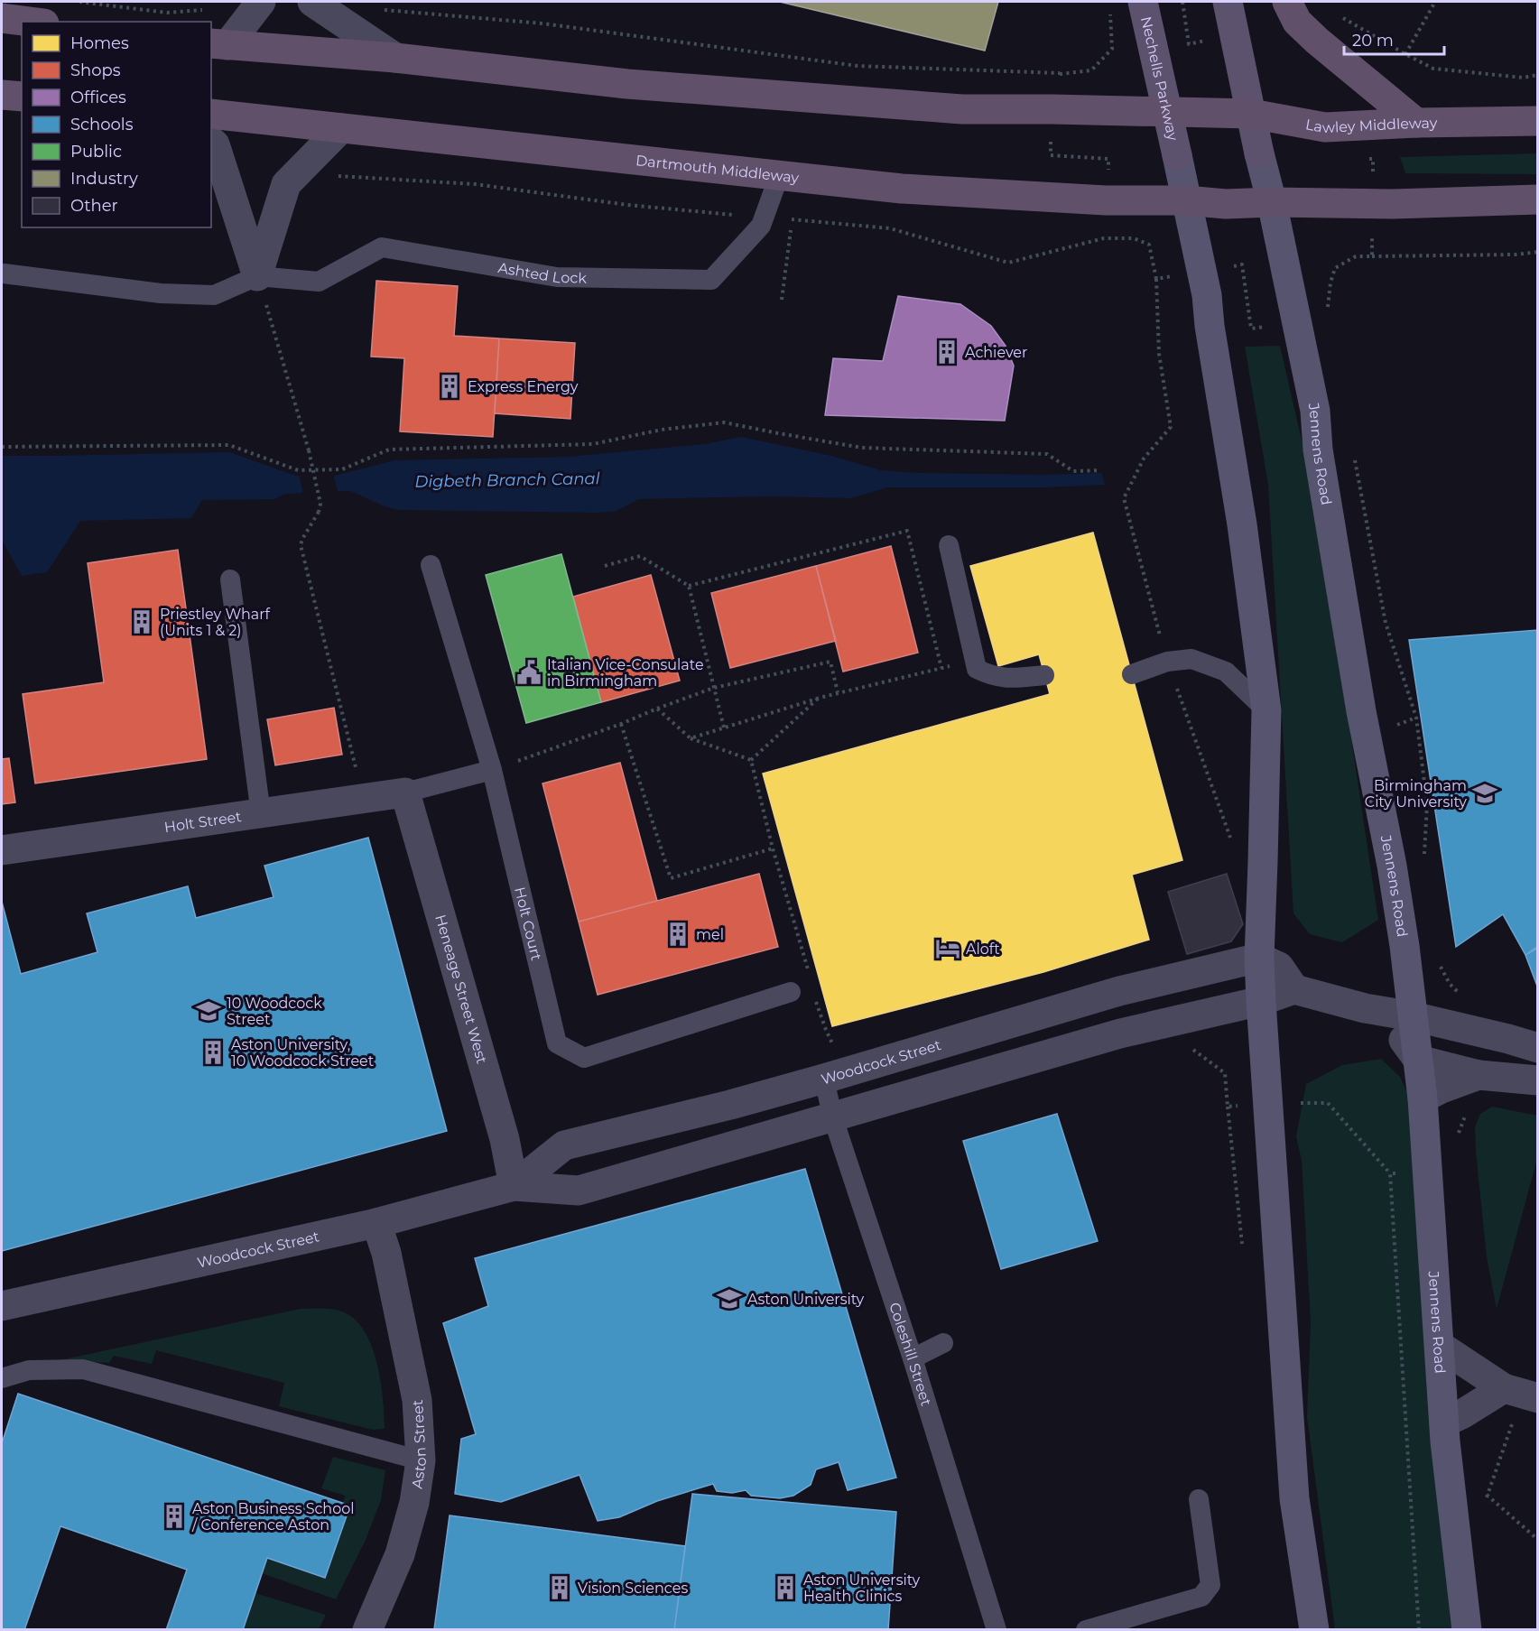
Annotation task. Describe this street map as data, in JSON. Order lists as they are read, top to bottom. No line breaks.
{"streets":{"highway":["Lawley Middleway","Dartmouth Middleway"],"main road":["Nechells Parkway","Jennens Road"],"street":["Holt Street","Heneage Street West","Woodcock Street","Aston Street"],"lane":["Ashted Lock","Holt Court","Coleshill Street"]},"crossings":[["Nechells Parkway","Lawley Middleway"],["Nechells Parkway","Dartmouth Middleway"],["Lawley Middleway","Jennens Road"],["Dartmouth Middleway","Ashted Lock"],["Dartmouth Middleway","Jennens Road"],["Holt Street","Heneage Street West"],["Heneage Street West","Woodcock Street"],["Woodcock Street","Coleshill Street"],["Woodcock Street","Aston Street"]],"water":["Digbeth Branch Canal"],"places":{"building":["Achiever","Express Energy","Priestley Wharf (Units 1 & 2)","mel","Aston University, 10 Woodcock Street","Aston Business School / Conference Aston","Vision Sciences","Aston University Health Clinics"],"public building":["Italian Vice-Consulate in Birmingham"],"school or university":["Birmingham City University","10 Woodcock Street","Aston University"],"hotel":["Aloft"]},"legend":["Homes","Shops","Offices","Schools","Public","Industry","Other"],"scale_bar":"20 m"}
